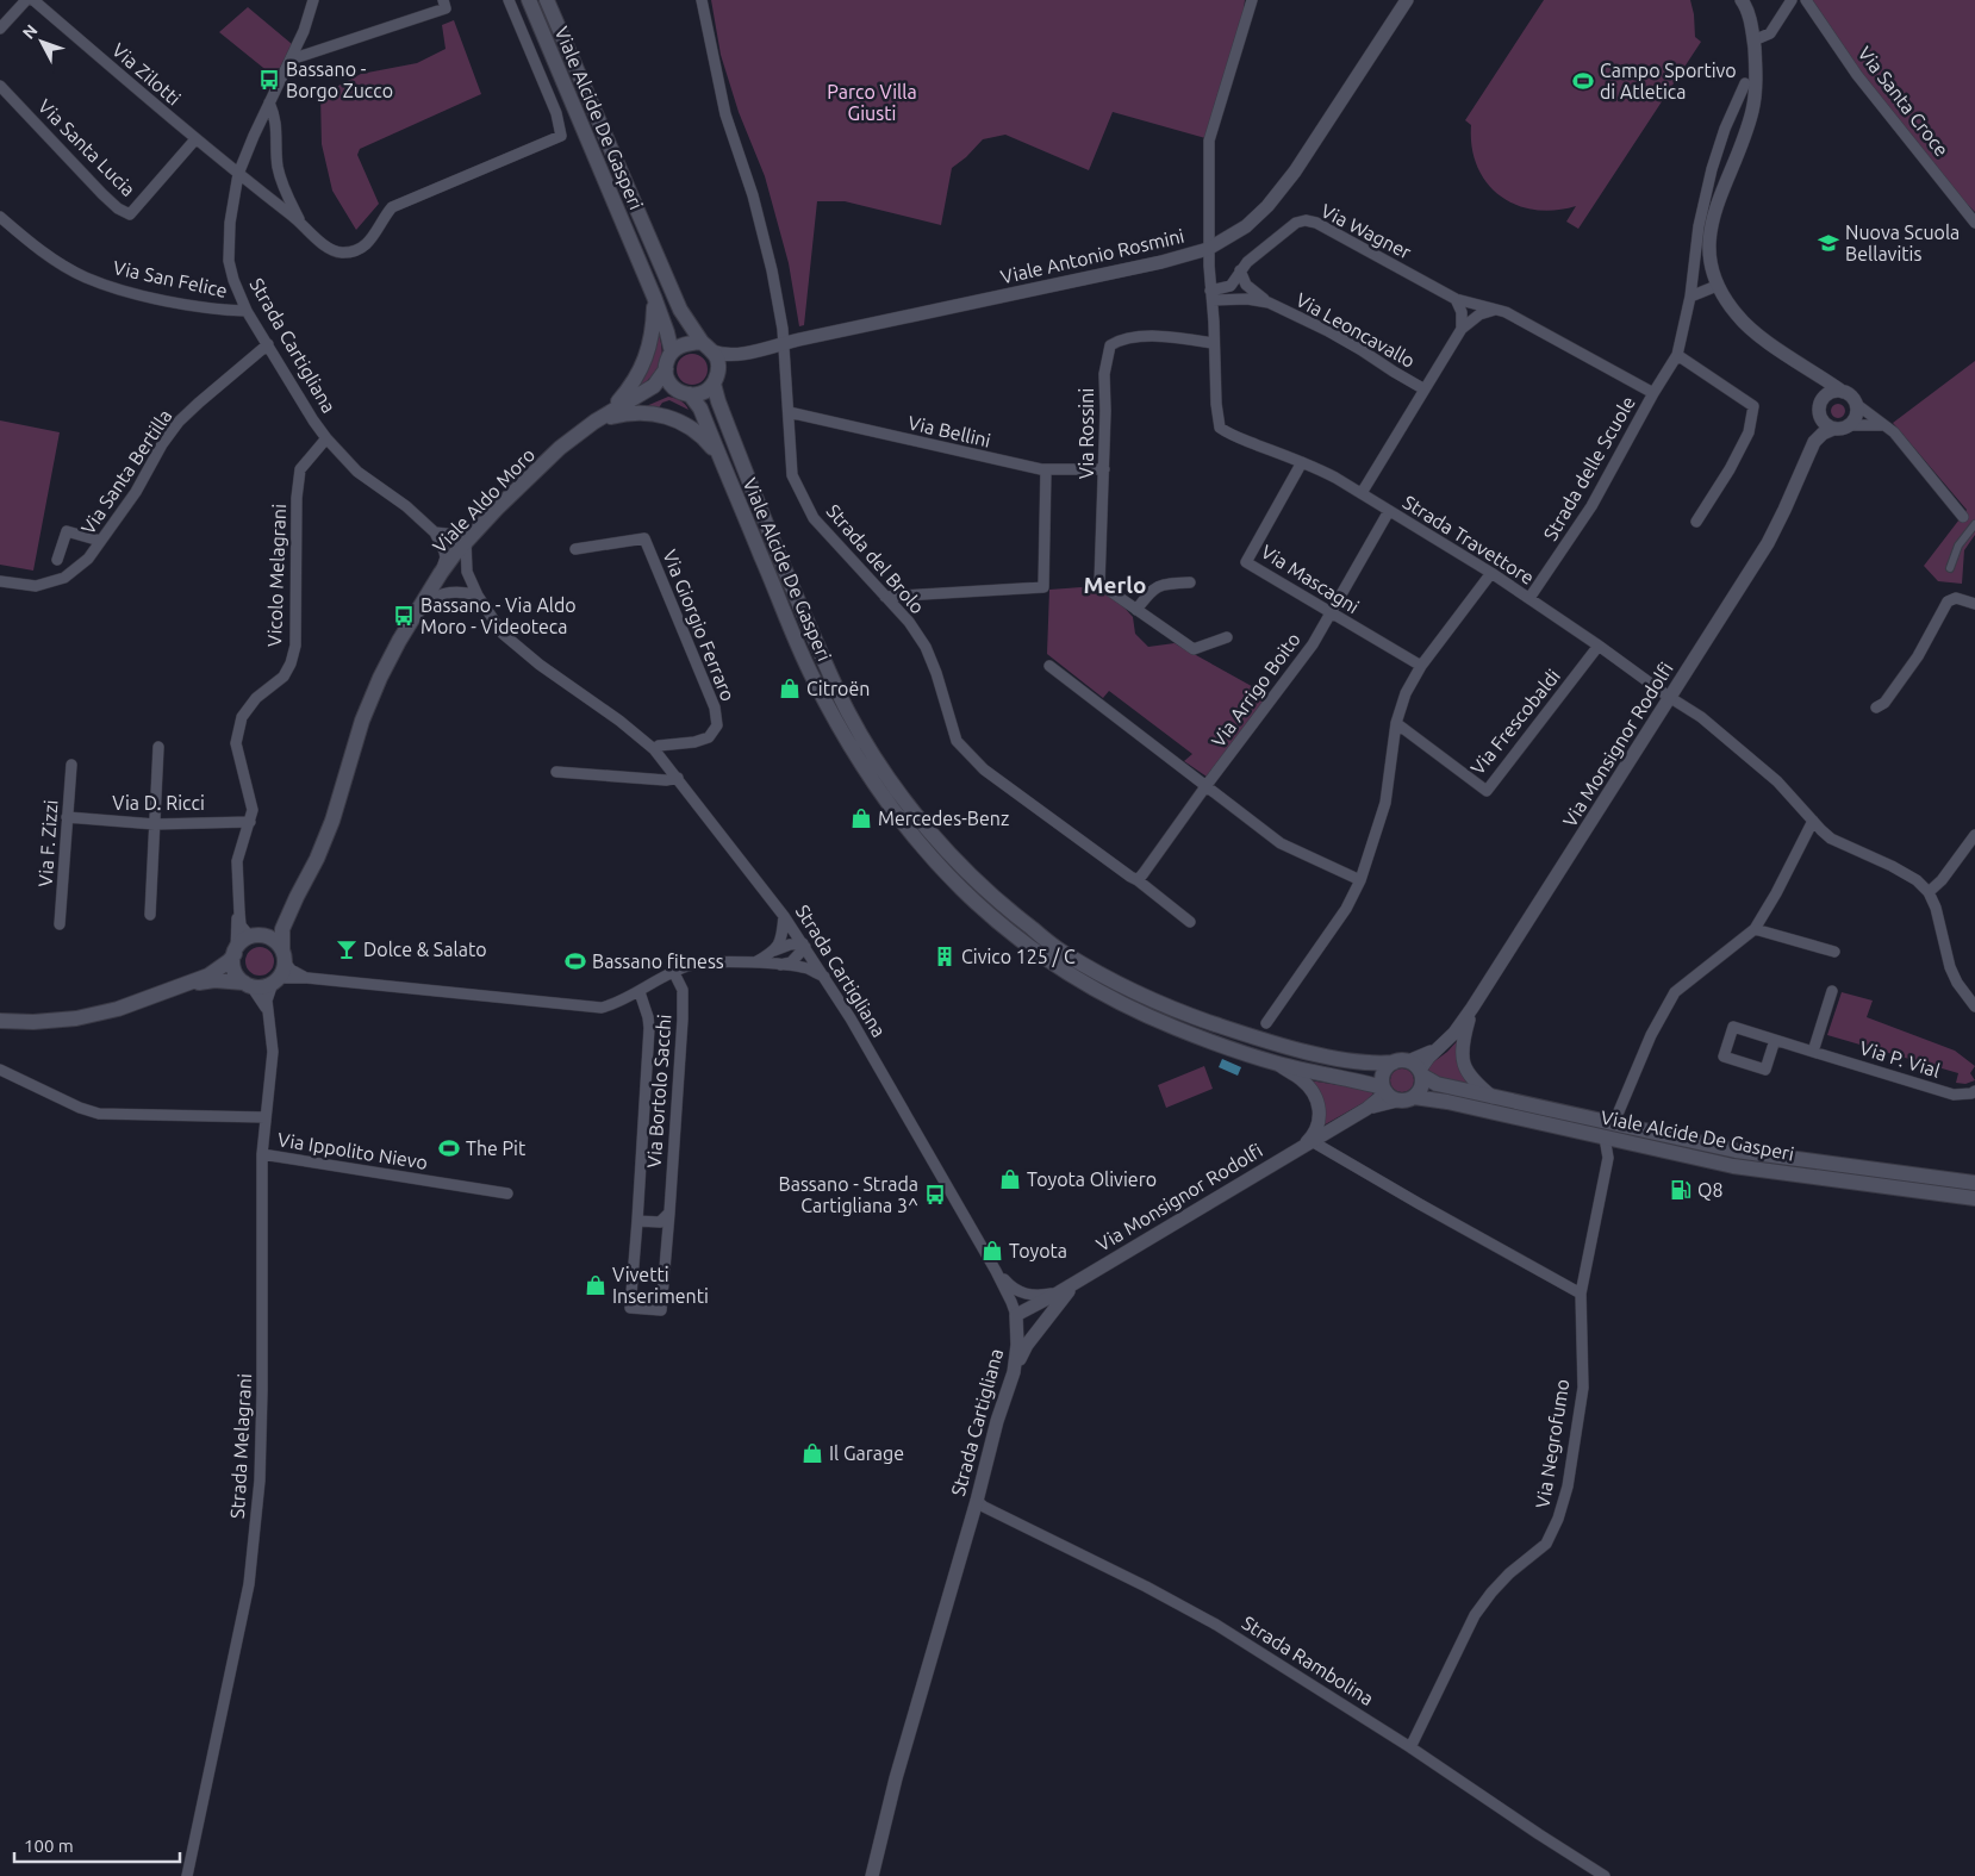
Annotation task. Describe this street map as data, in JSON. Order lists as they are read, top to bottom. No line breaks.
{"streets":{"main road":["Viale Alcide De Gasperi","Viale Aldo Moro"],"street":["Via Zilotti","Via Santa Croce","Via Santa Lucia","Via Wagner","Viale Antonio Rosmini","Via San Felice","Via Leoncavallo","Strada Cartigliana","Via Bellini","Via Rossini","Strada delle Scuole","Via Santa Bertilla","Strada Travettore","Strada del Brolo","Vicolo Melagrani","Via Mascagni","Via Giorgio Ferraro","Via Arrigo Boito","Via Frescobaldi","Via Monsignor Rodolfi","Via D. Ricci","Via F. Zizzi","Via P. Vial","Via Bortolo Sacchi","Via Ippolito Nievo","Via Negrofumo","Strada Melagrani","Strada Rambolina"]},"crossings":[["Via Zilotti","Via Santa Lucia"],["Via Zilotti","Strada Cartigliana"],["Viale Alcide De Gasperi","Viale Antonio Rosmini"],["Viale Alcide De Gasperi","Viale Aldo Moro"],["Viale Alcide De Gasperi","Via Monsignor Rodolfi"],["Viale Alcide De Gasperi","Via Negrofumo"],["Via Wagner","Via Leoncavallo"],["Via Wagner","Strada delle Scuole"],["Via Wagner","Strada Travettore"],["Viale Antonio Rosmini","Viale Aldo Moro"],["Viale Antonio Rosmini","Strada Travettore"],["Viale Antonio Rosmini","Strada del Brolo"],["Via San Felice","Strada Cartigliana"],["Via Leoncavallo","Strada Travettore"],["Strada Cartigliana","Via Santa Bertilla"],["Strada Cartigliana","Viale Aldo Moro"],["Strada Cartigliana","Vicolo Melagrani"],["Strada Cartigliana","Via Giorgio Ferraro"],["Strada Cartigliana","Via Monsignor Rodolfi"],["Strada Cartigliana","Via Bortolo Sacchi"],["Strada Cartigliana","Strada Rambolina"],["Via Bellini","Via Rossini"],["Via Bellini","Strada del Brolo"],["Via Rossini","Strada Travettore"],["Strada delle Scuole","Strada Travettore"],["Viale Aldo Moro","Vicolo Melagrani"],["Viale Aldo Moro","Via Bortolo Sacchi"],["Viale Aldo Moro","Strada Melagrani"],["Strada Travettore","Via Mascagni"],["Strada Travettore","Via Arrigo Boito"],["Strada Travettore","Via Frescobaldi"],["Strada Travettore","Via Monsignor Rodolfi"],["Strada del Brolo","Via Arrigo Boito"],["Vicolo Melagrani","Via D. Ricci"],["Vicolo Melagrani","Via Bortolo Sacchi"],["Vicolo Melagrani","Strada Melagrani"],["Via Mascagni","Via Arrigo Boito"],["Via D. Ricci","Via F. Zizzi"],["Via Bortolo Sacchi","Strada Melagrani"],["Via Ippolito Nievo","Strada Melagrani"],["Via Negrofumo","Strada Rambolina"]],"districts":["Merlo"],"parks":["Parco Villa Giusti"],"places":{"bus stop":["Bassano - Borgo Zucco","Bassano - Via Aldo Moro - Videoteca","Bassano - Strada Cartigliana 3^"],"sports":["Campo Sportivo di Atletica","Bassano fitness","The Pit"],"school or university":["Nuova Scuola Bellavitis"],"shop":["Citroën","Mercedes-Benz","Toyota Oliviero","Toyota","Vivetti Inserimenti","Il Garage"],"bar":["Dolce & Salato"],"building":["Civico 125 / C"],"fuel station":["Q8"]},"scale_bar":"100 m","north":"top left"}
